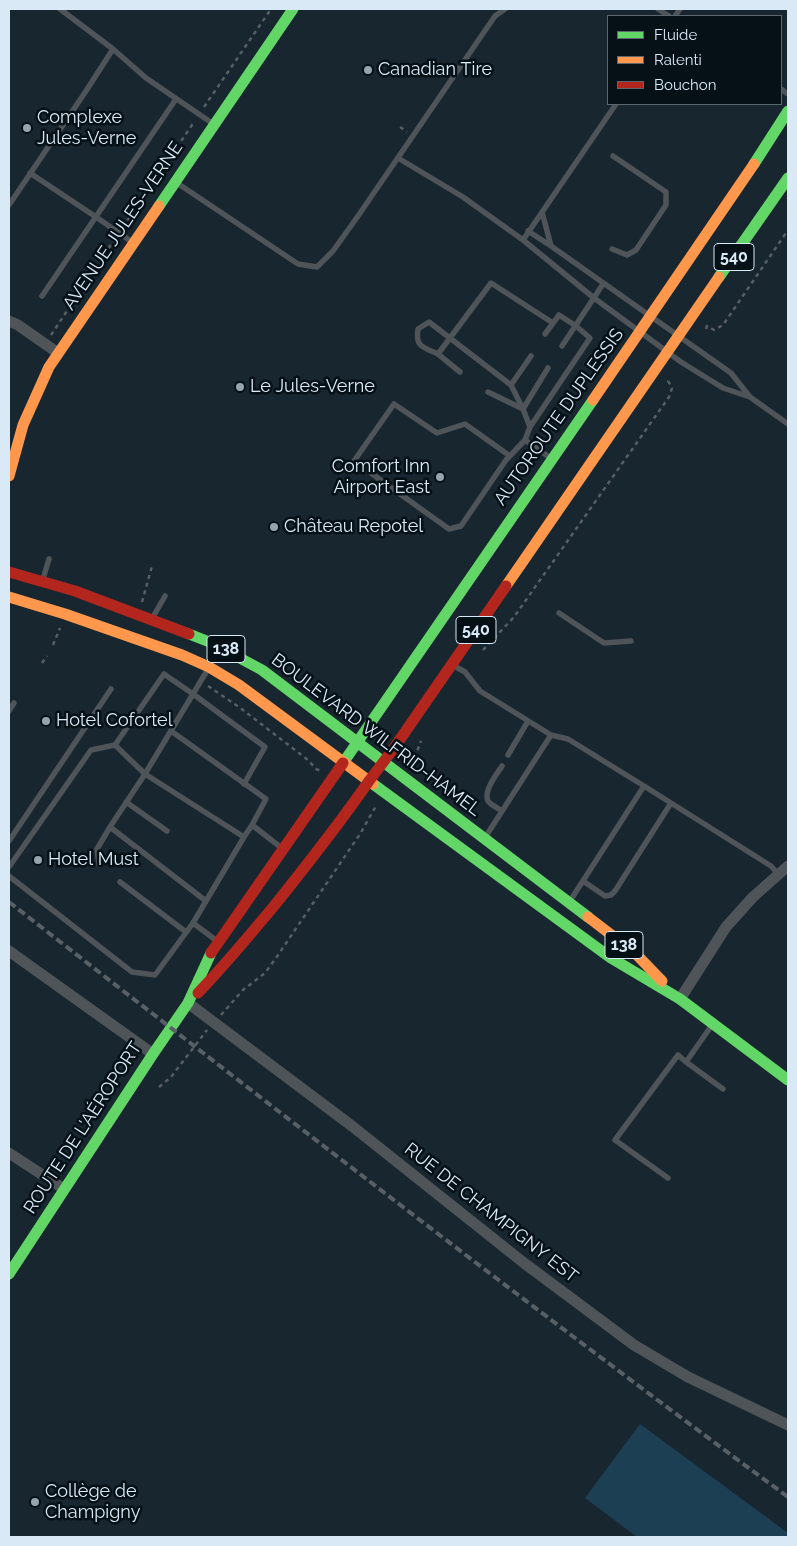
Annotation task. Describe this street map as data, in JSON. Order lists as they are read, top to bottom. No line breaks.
{"streets":{"main road":["AVENUE JULES-VERNE","540","AUTOROUTE DUPLESSIS","138","BOULEVARD WILFRID-HAMEL","ROUTE DE L'AÉROPORT"],"street":["RUE DE CHAMPIGNY EST"]},"crossings":[["540","BOULEVARD WILFRID-HAMEL"],["540","ROUTE DE L'AÉROPORT"],["AUTOROUTE DUPLESSIS","BOULEVARD WILFRID-HAMEL"],["AUTOROUTE DUPLESSIS","ROUTE DE L'AÉROPORT"],["BOULEVARD WILFRID-HAMEL","ROUTE DE L'AÉROPORT"],["ROUTE DE L'AÉROPORT","RUE DE CHAMPIGNY EST"]],"places":["Canadian Tire","Complexe Jules-Verne","Le Jules-Verne","Comfort Inn Airport East","Château Repotel","Hotel Cofortel","Hotel Must","Collège de Champigny"],"legend":["Fluide","Ralenti","Bouchon"]}
